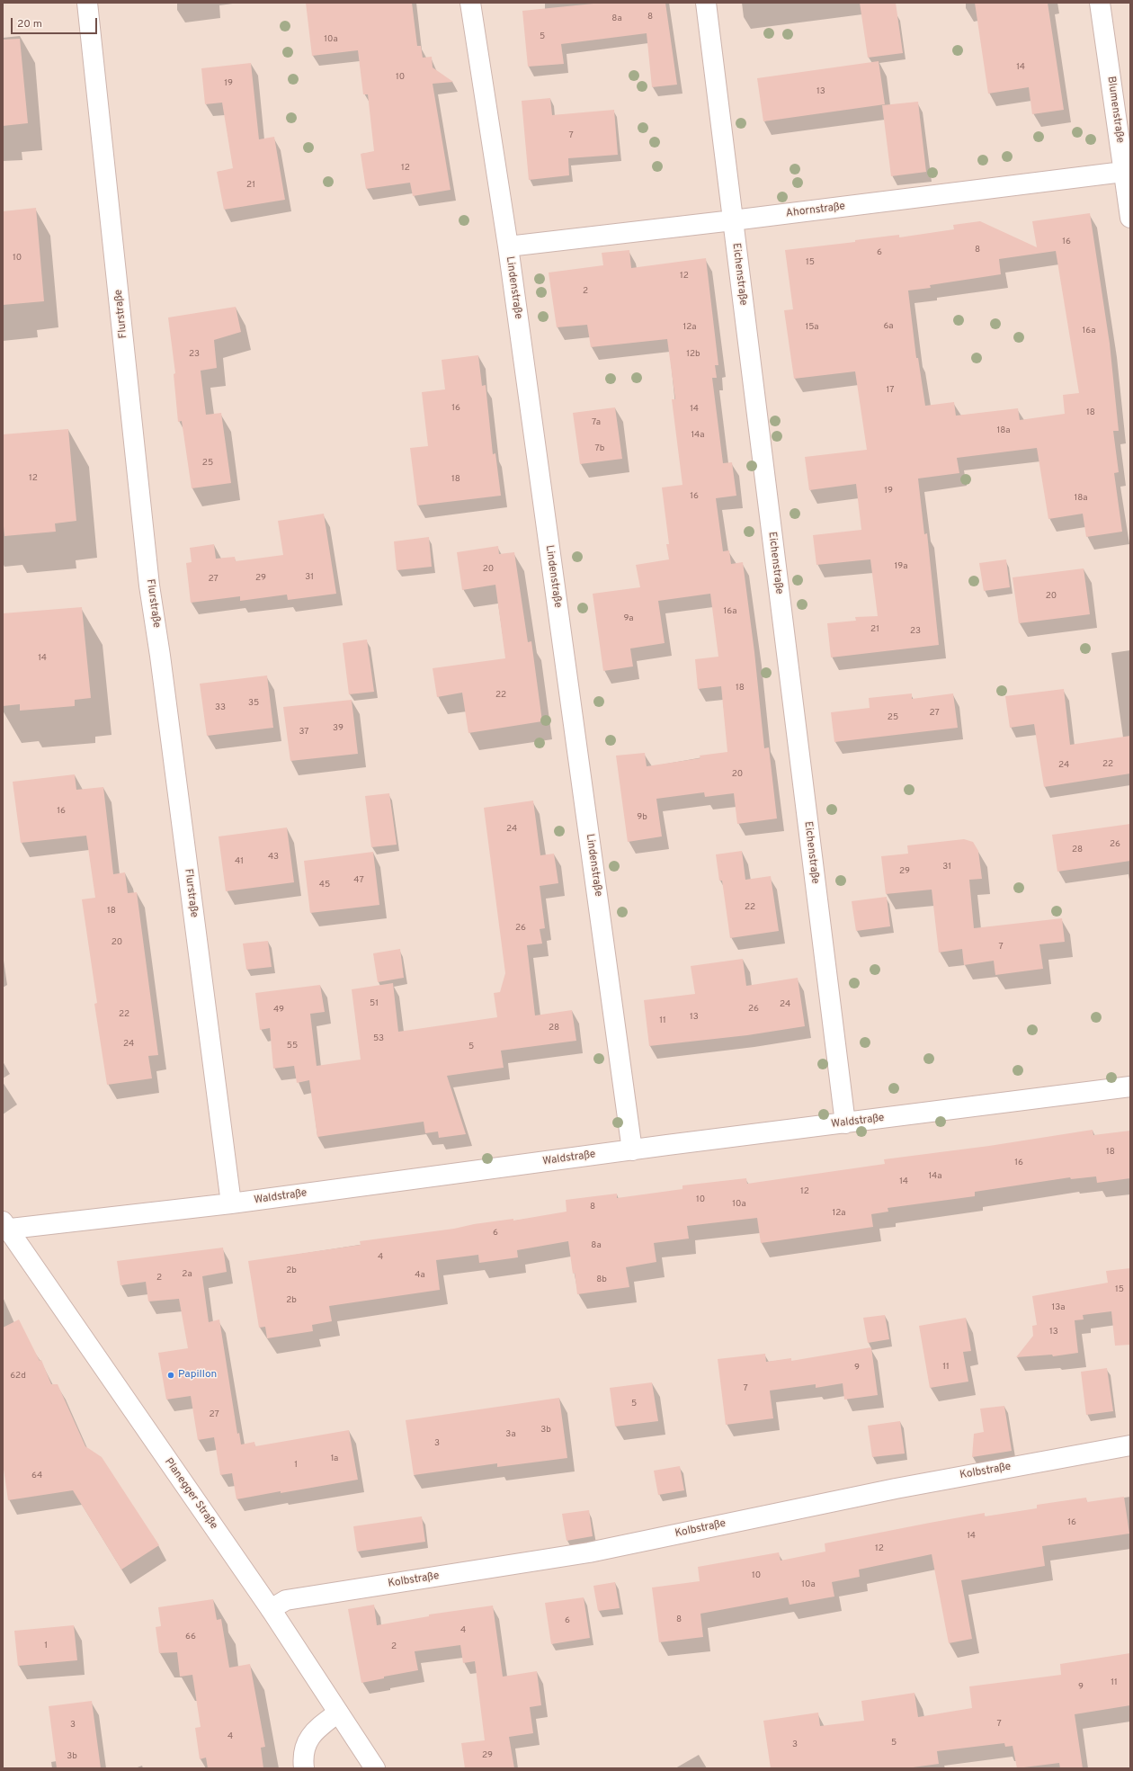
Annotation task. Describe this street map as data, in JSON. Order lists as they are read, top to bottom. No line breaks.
{"streets":{"street":["Blumenstraße","Ahornstraße","Eichenstraße","Lindenstraße","Flurstraße","Waldstraße","Kolbstraße","Planegger Straße"]},"crossings":[["Blumenstraße","Ahornstraße"],["Ahornstraße","Eichenstraße"],["Ahornstraße","Lindenstraße"],["Eichenstraße","Waldstraße"],["Lindenstraße","Waldstraße"],["Flurstraße","Waldstraße"],["Waldstraße","Planegger Straße"],["Kolbstraße","Planegger Straße"]],"places":["Papillon"],"house_numbers":["8","8a","5","10a","14","10","19","13","7","12","21","16","8","6","10","15","12","2","6a","12a","15a","16a","23","12b","17","16","14","18","7a","18a","14a","7b","25","12","18","19","16","18a","19a","20","31","29","27","20","16a","9a","21","23","14","18","22","35","33","27","25","39","37","22","24","20","16","9b","24","26","28","43","41","31","29","47","45","22","18","26","20","7","51","24","26","49","22","13","11","28","53","24","55","5","18","16","14a","14","12","10","10a","8","12a","6","8a","4","2b","2a","4a","2","8b","15","2b","13a","13","11","9","62d","7","5","27","3b","3a","3","1a","1","64","16","14","12","10","10a","8","6","4","66","1","2","11","9","7","3","4","5","3","29","3b"],"scale_bar":"20 m"}
